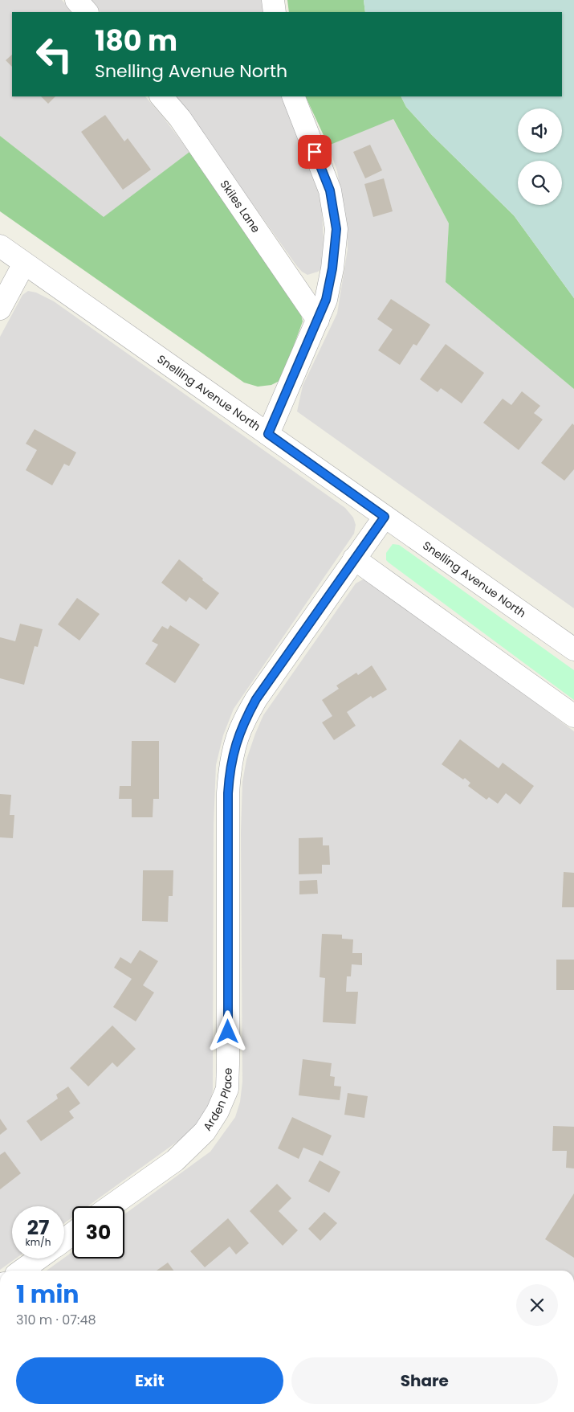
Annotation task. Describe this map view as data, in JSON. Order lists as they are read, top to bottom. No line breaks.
{"streets":{"street":["Skiles Lane","Snelling Avenue North","Arden Place"]},"crossings":[["Snelling Avenue North","Arden Place"]],"page":{"turn":["180 m","Snelling Avenue North"],"speed":"27 km/h","limit":"30","heading":["1 min","310 m · 07:48"],"buttons":["Exit","Share"]}}
